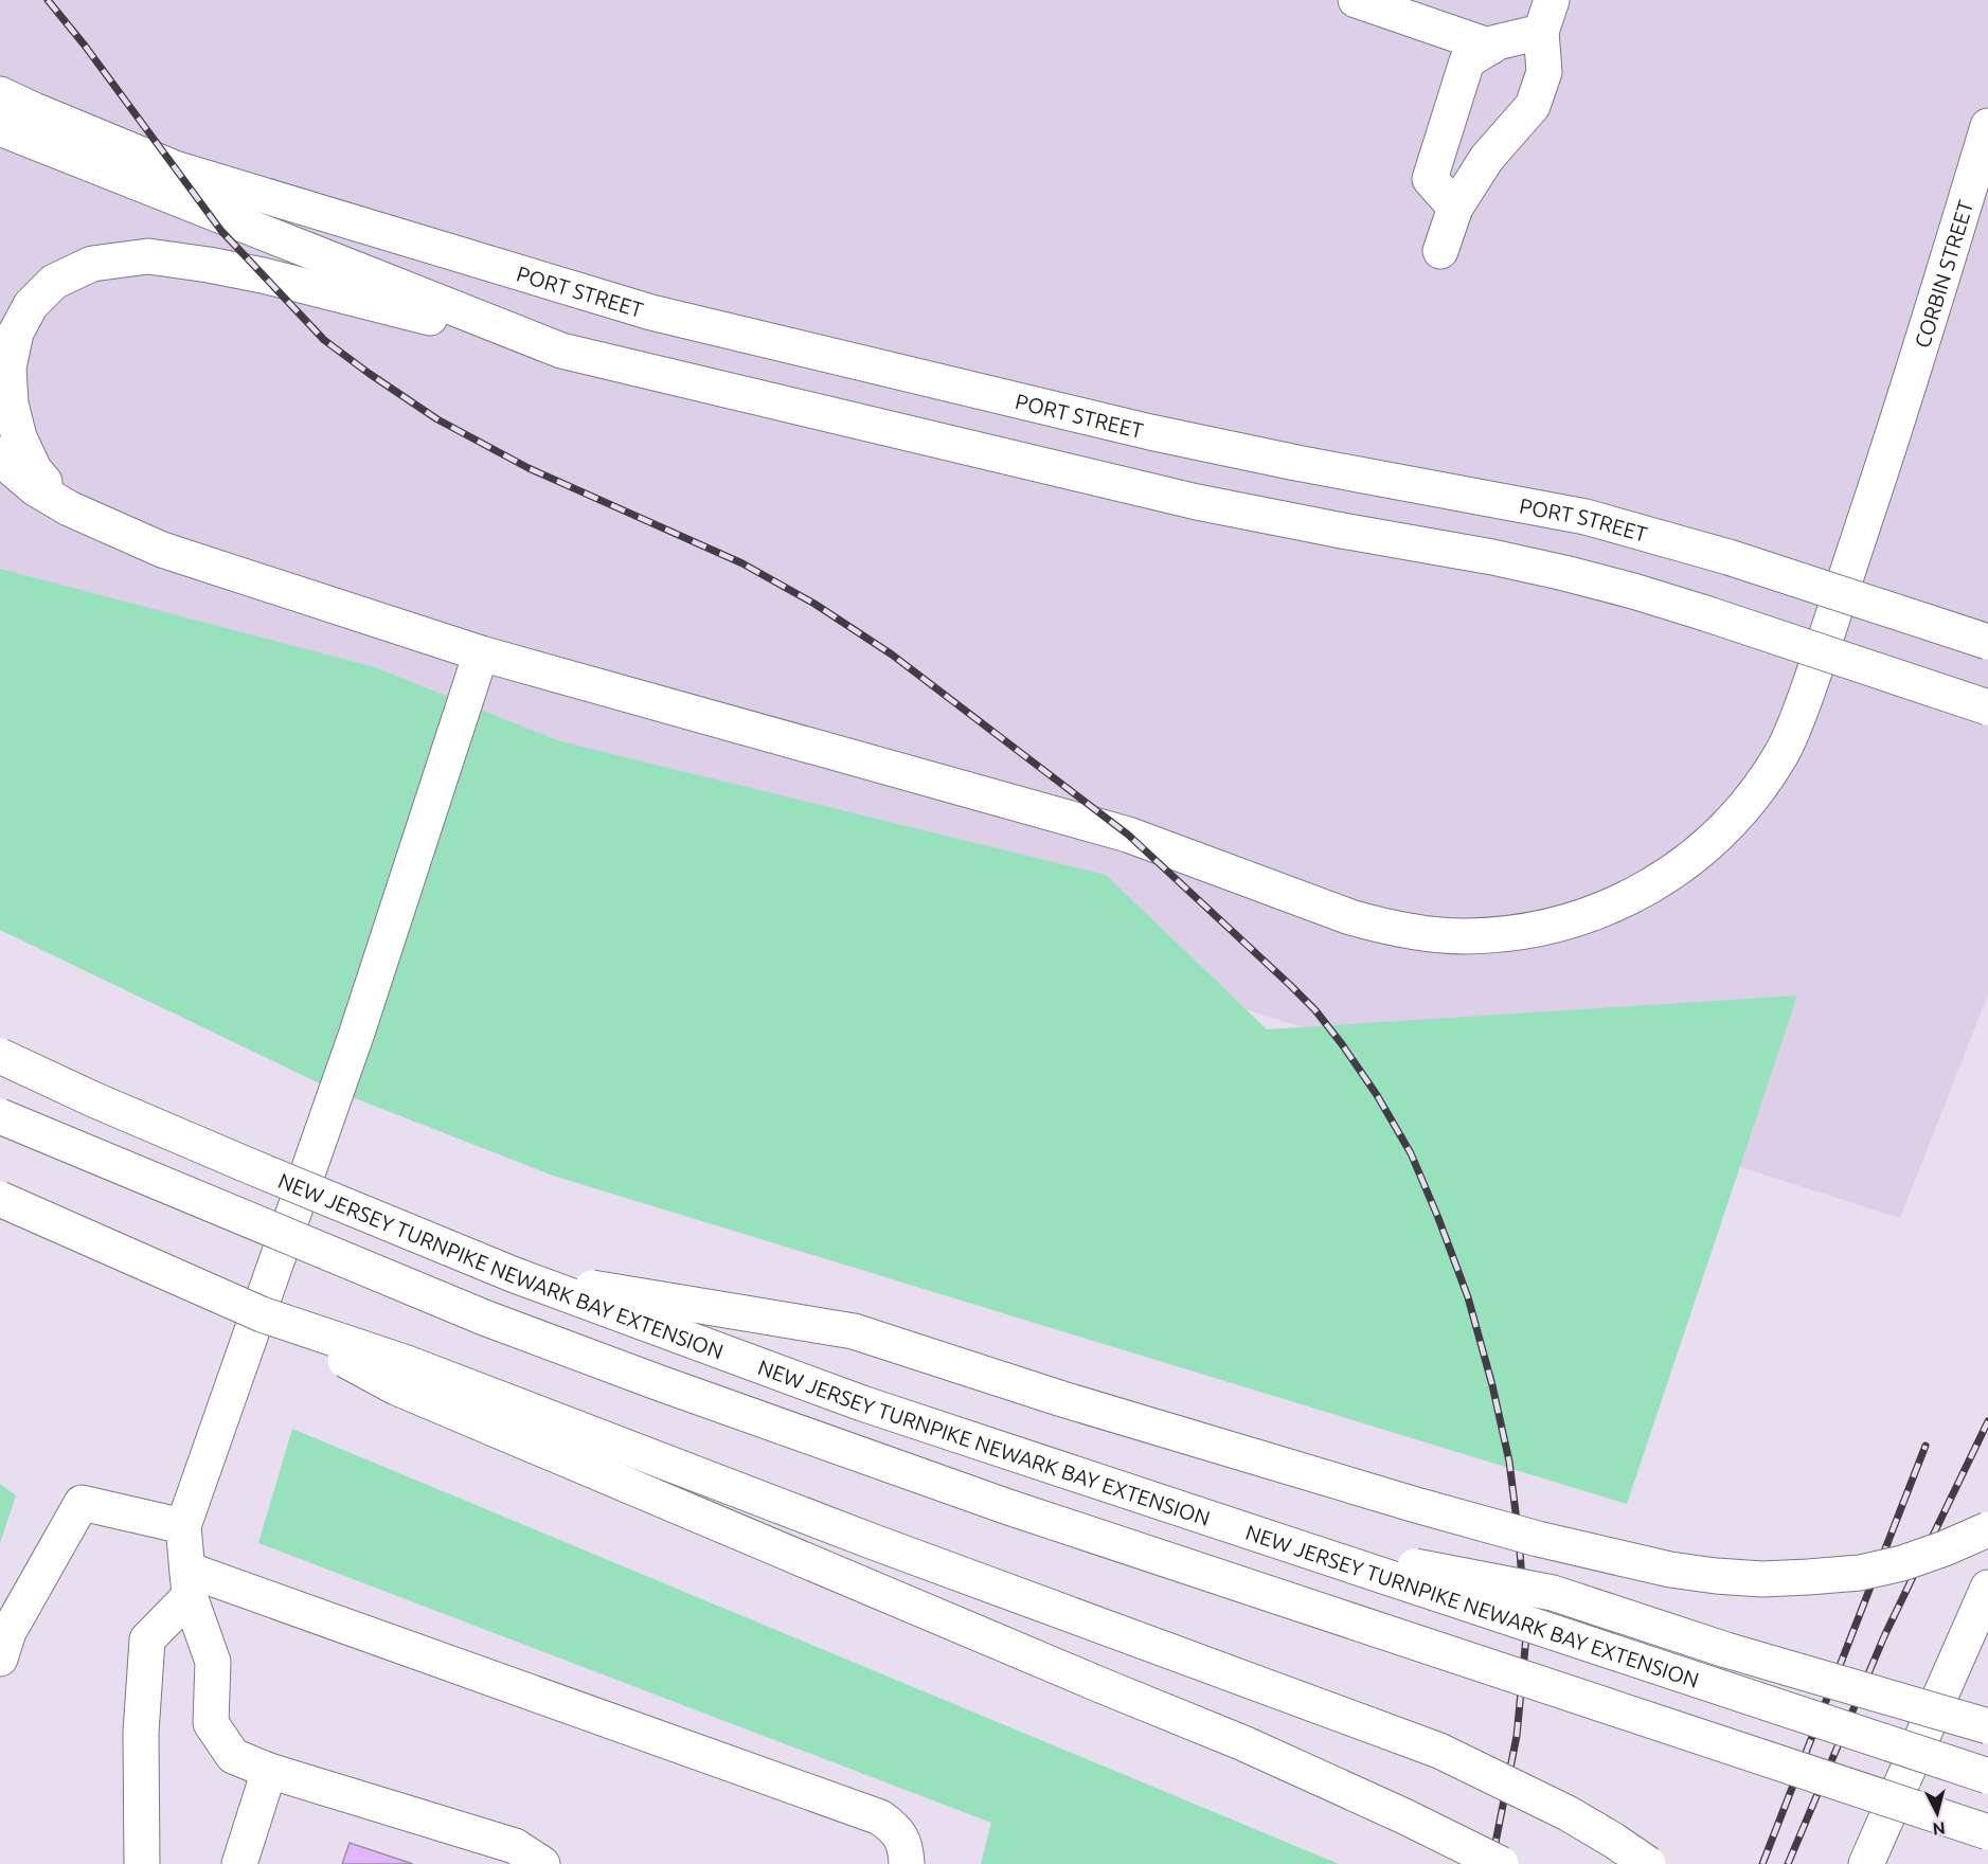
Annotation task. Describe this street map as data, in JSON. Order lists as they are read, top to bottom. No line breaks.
{"streets":{"main road":["CORBIN STREET","PORT STREET","NEW JERSEY TURNPIKE NEWARK BAY EXTENSION"]},"north":"bottom"}
